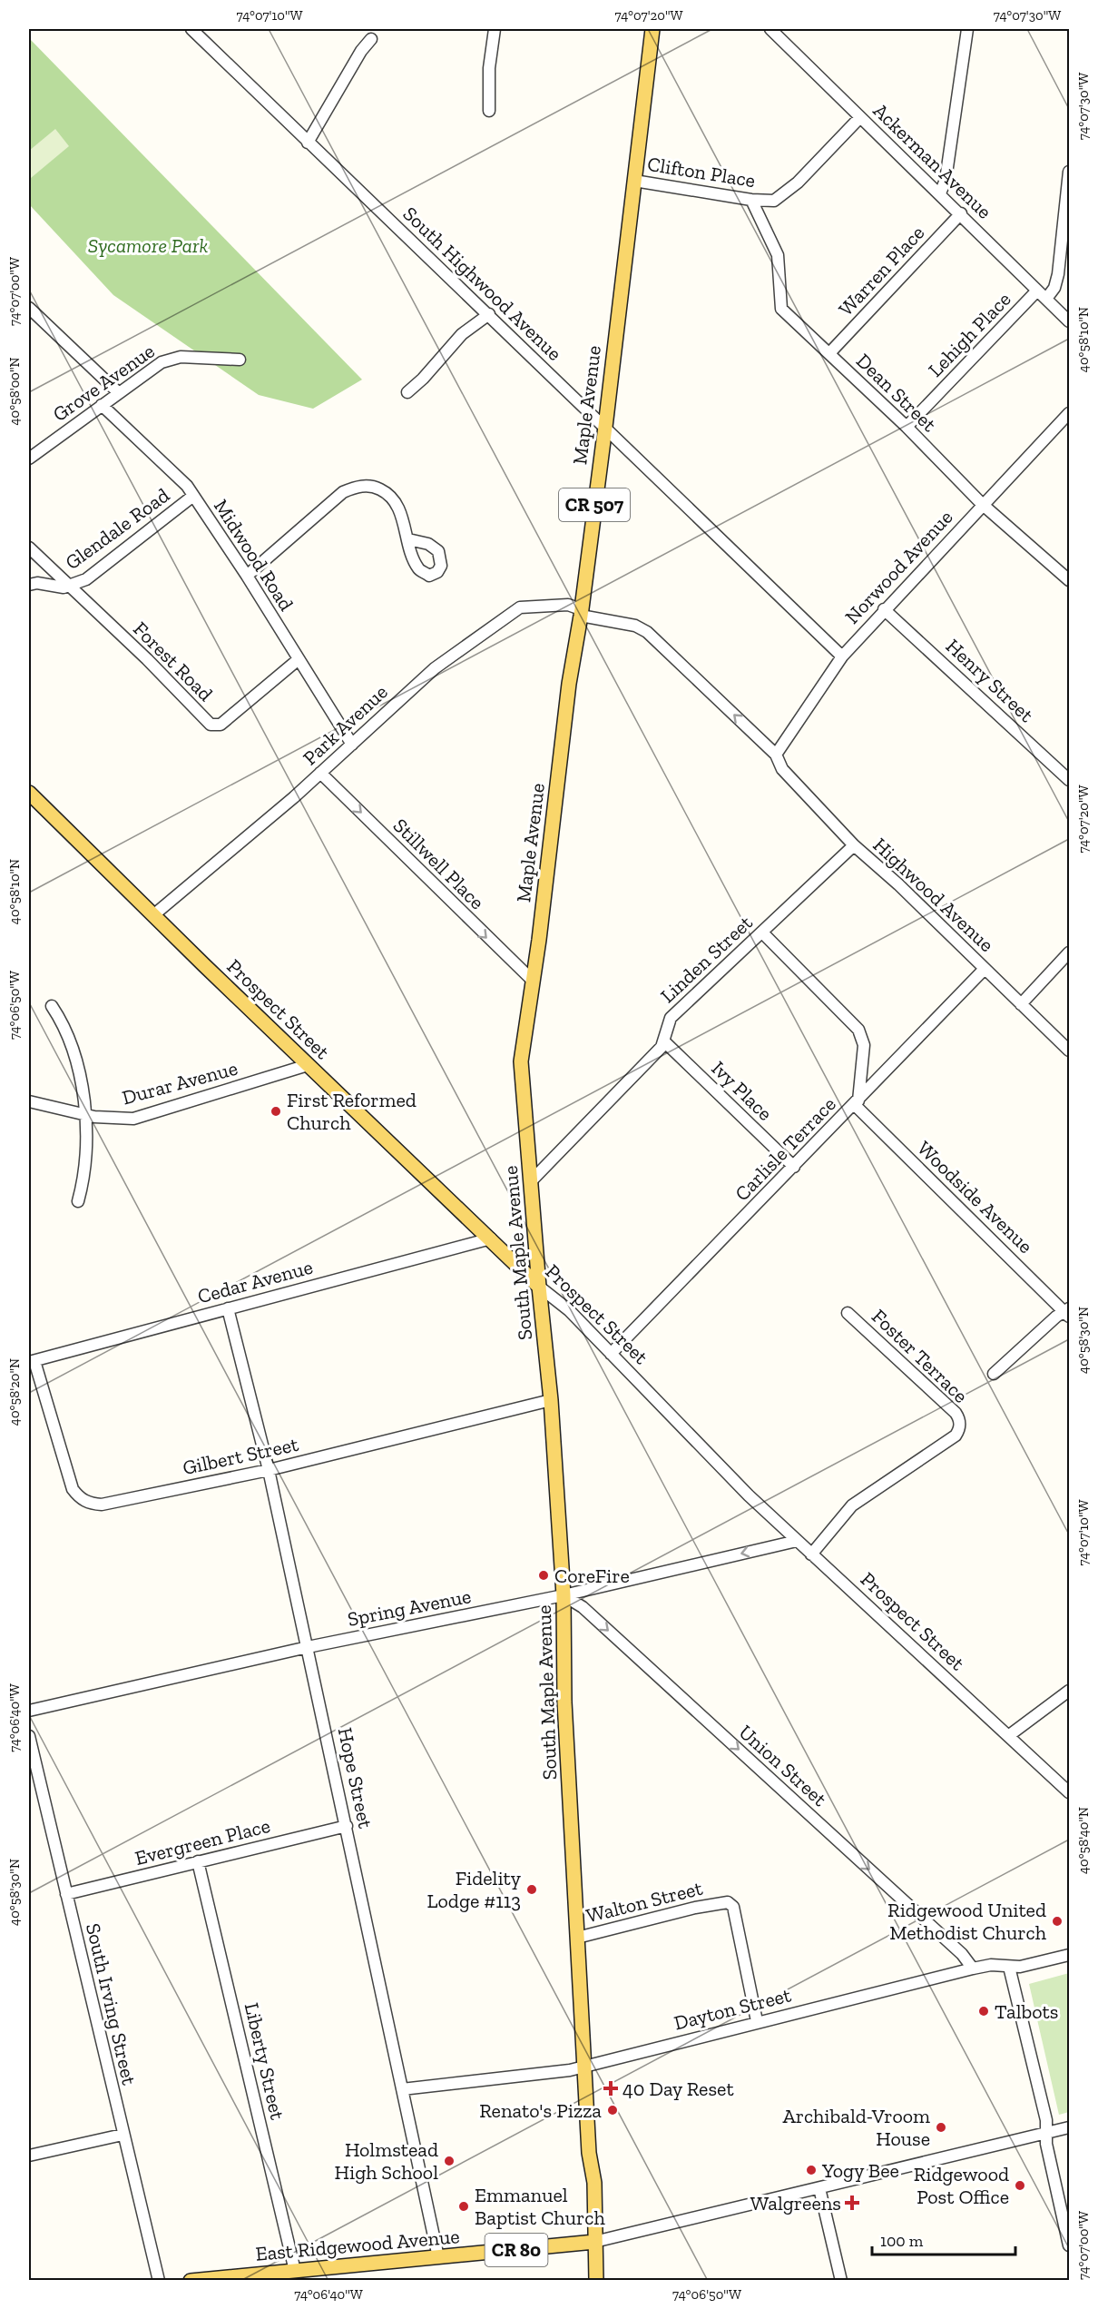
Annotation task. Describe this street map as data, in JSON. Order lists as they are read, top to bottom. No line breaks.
{"streets":{"main road":["Maple Avenue","CR 507","Prospect Street","South Maple Avenue","East Ridgewood Avenue","CR 80"],"street":["Ackerman Avenue","Clifton Place","Warren Place","South Highwood Avenue","Lehigh Place","Grove Avenue","Dean Street","Glendale Road","Midwood Road","Norwood Avenue","Forest Road","Henry Street","Park Avenue","Stillwell Place","Highwood Avenue","Linden Street","Durar Avenue","Ivy Place","Carlisle Terrace","Woodside Avenue","Cedar Avenue","Foster Terrace","Gilbert Street","Spring Avenue","Union Street","Hope Street","Evergreen Place","Walton Street","South Irving Street","Dayton Street","Liberty Street"]},"crossings":[["Ackerman Avenue","Clifton Place"],["Ackerman Avenue","Warren Place"],["Ackerman Avenue","Lehigh Place"],["Clifton Place","Dean Street"],["Clifton Place","Maple Avenue"],["Warren Place","Dean Street"],["South Highwood Avenue","Maple Avenue"],["South Highwood Avenue","Norwood Avenue"],["Lehigh Place","Dean Street"],["Grove Avenue","Midwood Road"],["Dean Street","Norwood Avenue"],["Maple Avenue","Park Avenue"],["Maple Avenue","Stillwell Place"],["Maple Avenue","Highwood Avenue"],["Maple Avenue","South Maple Avenue"],["CR 507","South Maple Avenue"],["CR 507","East Ridgewood Avenue"],["Glendale Road","Midwood Road"],["Glendale Road","Forest Road"],["Midwood Road","Forest Road"],["Midwood Road","Park Avenue"],["Norwood Avenue","Henry Street"],["Norwood Avenue","Highwood Avenue"],["Park Avenue","Stillwell Place"],["Park Avenue","Highwood Avenue"],["Park Avenue","Prospect Street"],["Stillwell Place","South Maple Avenue"],["Highwood Avenue","Linden Street"],["Highwood Avenue","Carlisle Terrace"],["Linden Street","Ivy Place"],["Linden Street","South Maple Avenue"],["Prospect Street","Durar Avenue"],["Prospect Street","Carlisle Terrace"],["Prospect Street","South Maple Avenue"],["Prospect Street","Cedar Avenue"],["Prospect Street","Foster Terrace"],["Prospect Street","Spring Avenue"],["Ivy Place","Carlisle Terrace"],["Carlisle Terrace","Woodside Avenue"],["South Maple Avenue","Gilbert Street"],["South Maple Avenue","Spring Avenue"],["South Maple Avenue","Union Street"],["South Maple Avenue","Walton Street"],["South Maple Avenue","Dayton Street"],["South Maple Avenue","East Ridgewood Avenue"],["Cedar Avenue","Gilbert Street"],["Cedar Avenue","Hope Street"],["Gilbert Street","Hope Street"],["Spring Avenue","Union Street"],["Spring Avenue","Hope Street"],["Union Street","Dayton Street"],["Hope Street","Evergreen Place"],["Hope Street","Dayton Street"],["Hope Street","East Ridgewood Avenue"],["Evergreen Place","South Irving Street"],["Evergreen Place","Liberty Street"],["Walton Street","Dayton Street"],["Liberty Street","East Ridgewood Avenue"]],"one_way":["Stillwell Place","Highwood Avenue","Union Street"],"parks":["Sycamore Park"],"places":{"other":["First Reformed Church","CoreFire","Fidelity Lodge #113","Ridgewood United Methodist Church","Talbots","Renato's Pizza","Archibald-Vroom House","Holmstead High School","Yogy Bee","Ridgewood Post Office","Emmanuel Baptist Church"],"health":["40 Day Reset","Walgreens"]},"scale_bar":"100 m","coordinates":["74°07'10\"W","74°07'20\"W","74°07'30\"W","74°07'00\"W","40°58'10\"N","40°58'00\"N","74°06'50\"W","40°58'30\"N","40°58'20\"N","74°06'40\"W","40°58'40\"N"]}
